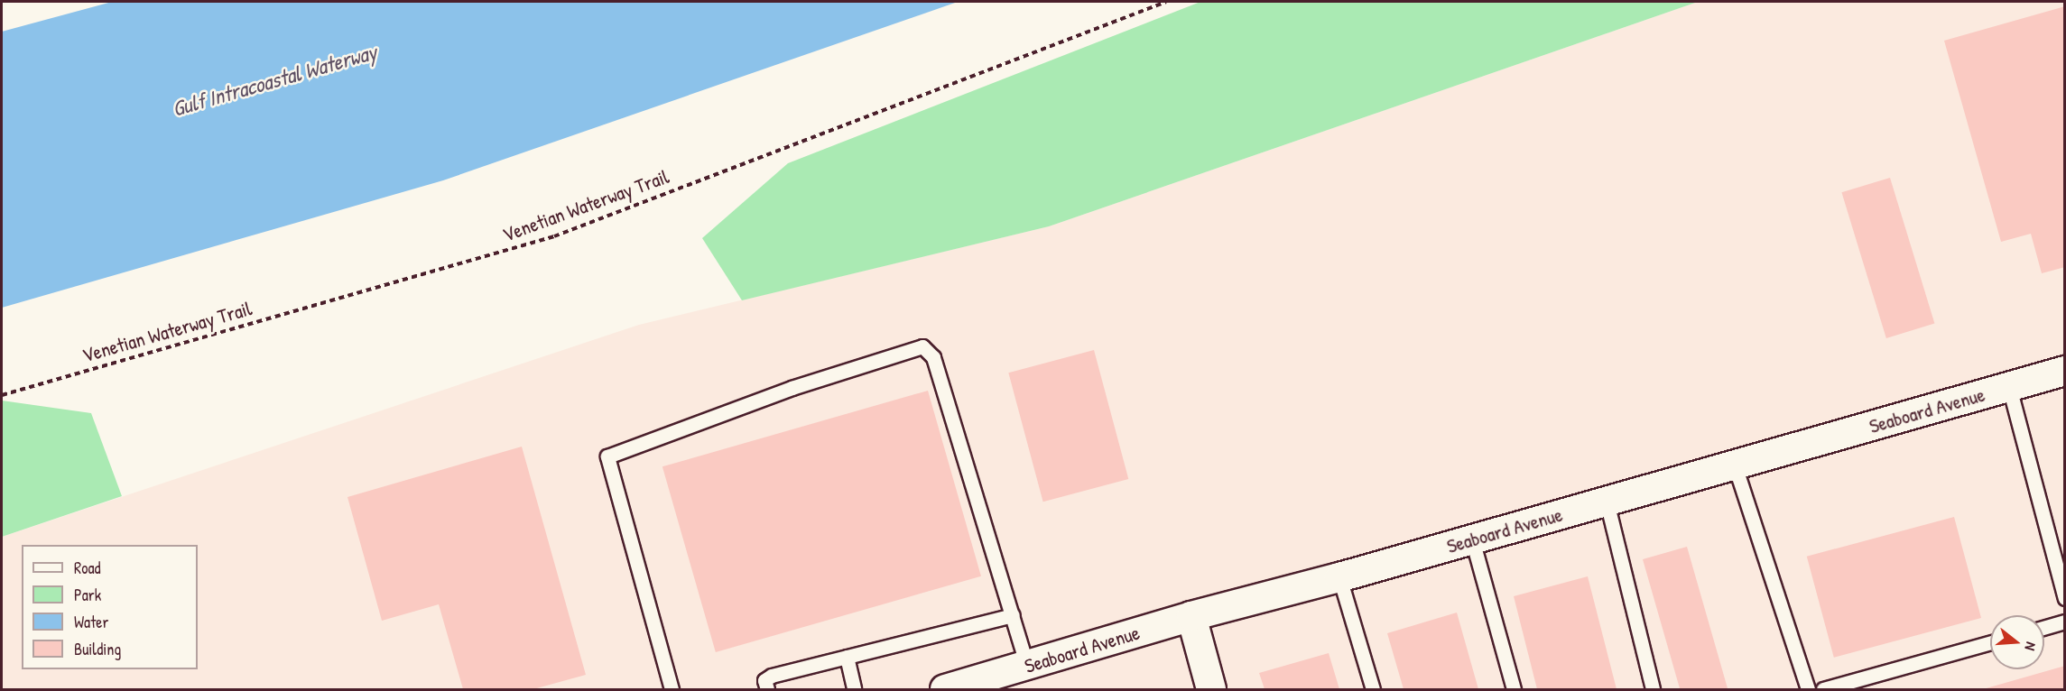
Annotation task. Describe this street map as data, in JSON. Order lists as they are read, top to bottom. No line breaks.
{"streets":{"street":["Seaboard Avenue"],"path":["Venetian Waterway Trail"]},"water":["Gulf Intracoastal Waterway"],"legend":["Road","Park","Water","Building"],"north":"right"}
